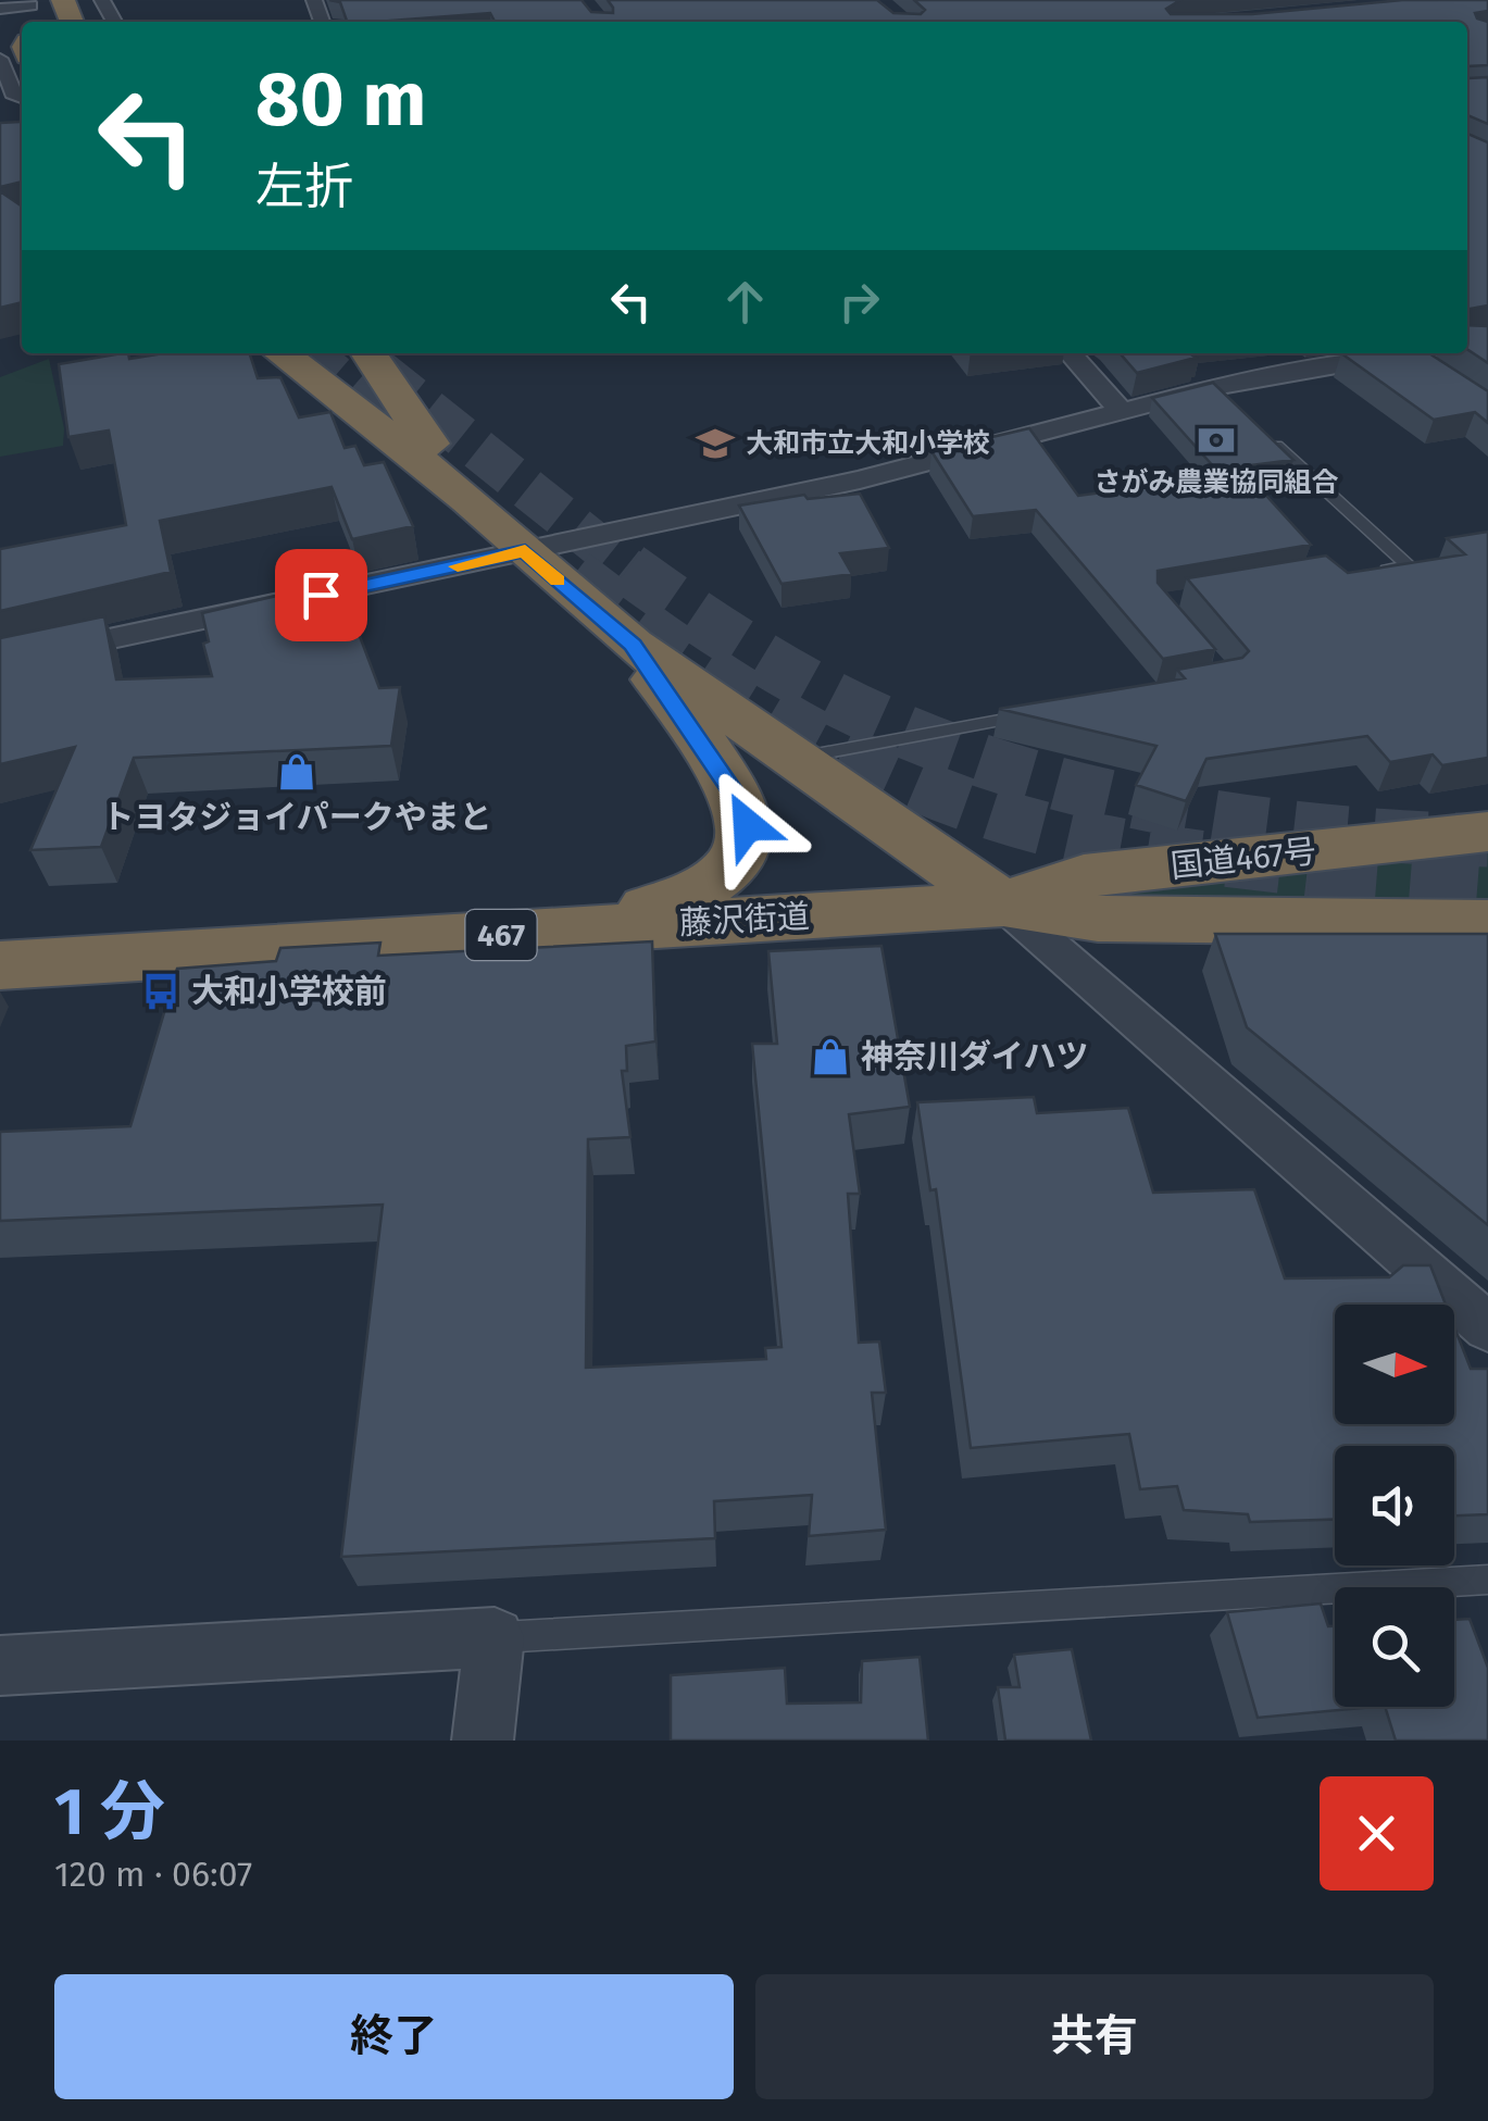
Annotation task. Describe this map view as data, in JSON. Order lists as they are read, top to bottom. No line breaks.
{"streets":{"highway":["国道467号","藤沢街道","467"]},"crossings":[["国道467号","藤沢街道"]],"places":{"bank":["さがみ農業協同組合"],"school or university":["大和市立大和小学校"],"shop":["トヨタジョイパークやまと","神奈川ダイハツ"],"bus stop":["大和小学校前"]},"north":"right","page":{"turn":["80 m","左折"],"heading":["1 分","120 m · 06:07"],"buttons":["終了","共有"]}}
